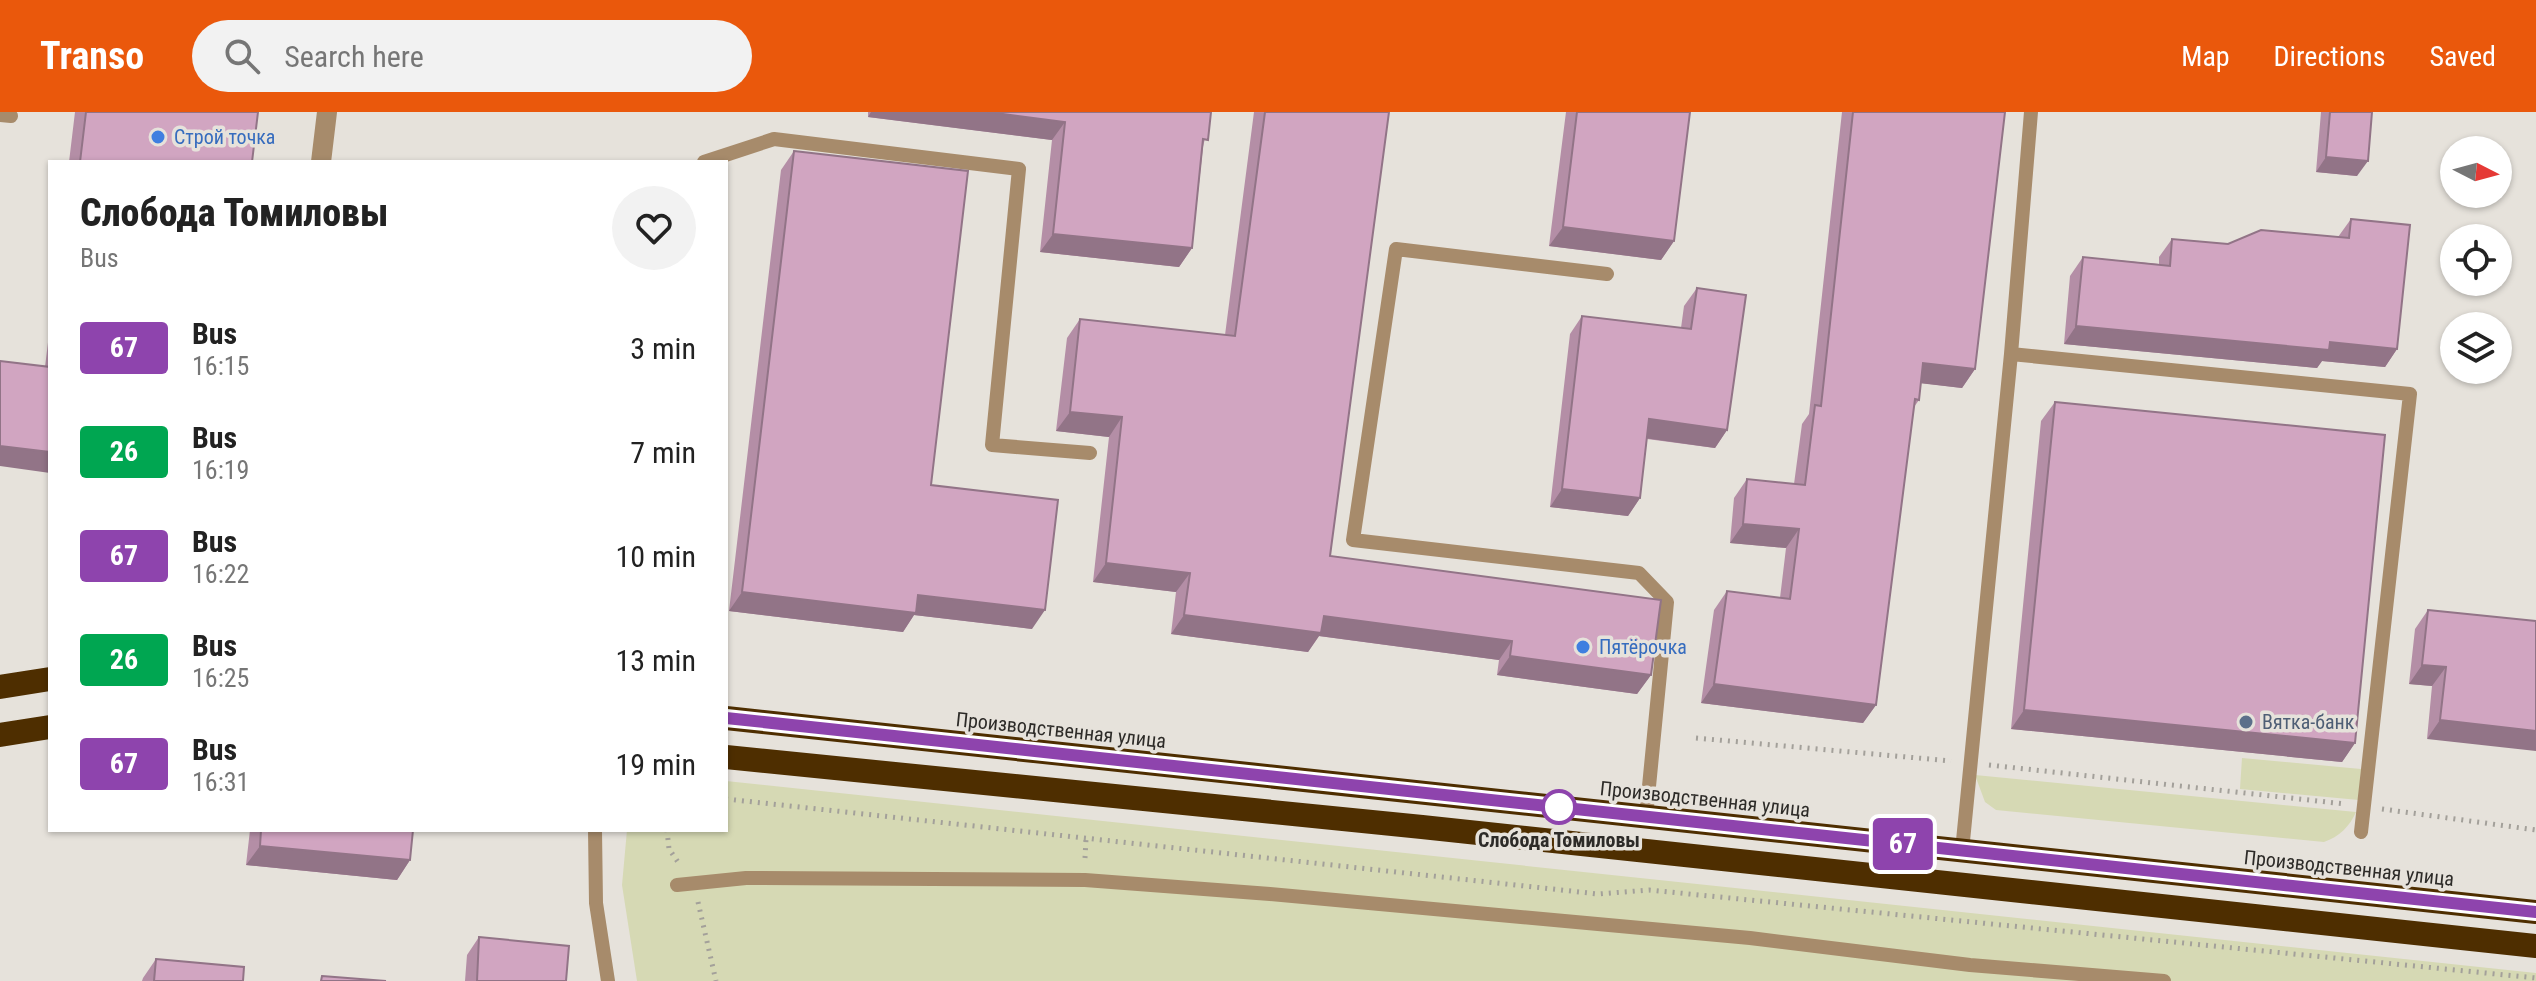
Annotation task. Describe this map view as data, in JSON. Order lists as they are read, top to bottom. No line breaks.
{"streets":{"highway":["Производственная улица"]},"places":["Строй точка","Пятёрочка","Вятка-банк","Слобода Томиловы"],"lines":["bus line 67"],"north":"right","page":{"header":"Transo","search":"Search here","nav":["Map","Directions","Saved"],"on_map":"67","heading":["Слобода Томиловы","Bus"],"list":[{"mark":"67","name":"Bus","note":"16:15","value":"3 min"},{"mark":"26","name":"Bus","note":"16:19","value":"7 min"},{"mark":"67","name":"Bus","note":"16:22","value":"10 min"},{"mark":"26","name":"Bus","note":"16:25","value":"13 min"},{"mark":"67","name":"Bus","note":"16:31","value":"19 min"}]}}
